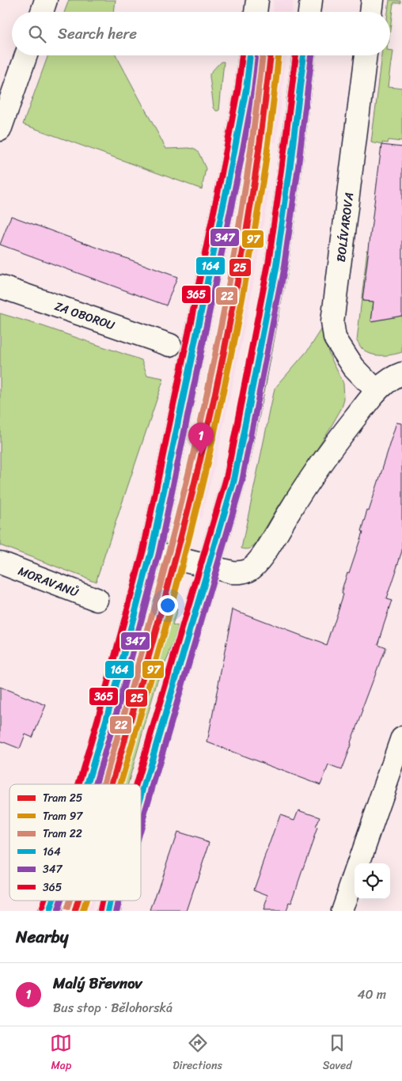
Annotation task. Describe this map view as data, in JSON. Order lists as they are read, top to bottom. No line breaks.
{"streets":{"main road":["BOLÍVAROVA","ZA OBOROU","MORAVANŮ"]},"lines":["tram line 25","tram line 97","tram line 22","transit line 164","transit line 347","transit line 365"],"legend":["Tram 25","Tram 97","Tram 22","164","347","365"],"page":{"search":"Search here","pins":"1","heading":"Nearby","list":[{"mark":"1","name":"Malý Břevnov","note":"Bus stop · Bělohorská","value":"40 m"}],"nav":["Map","Directions","Saved"]}}
